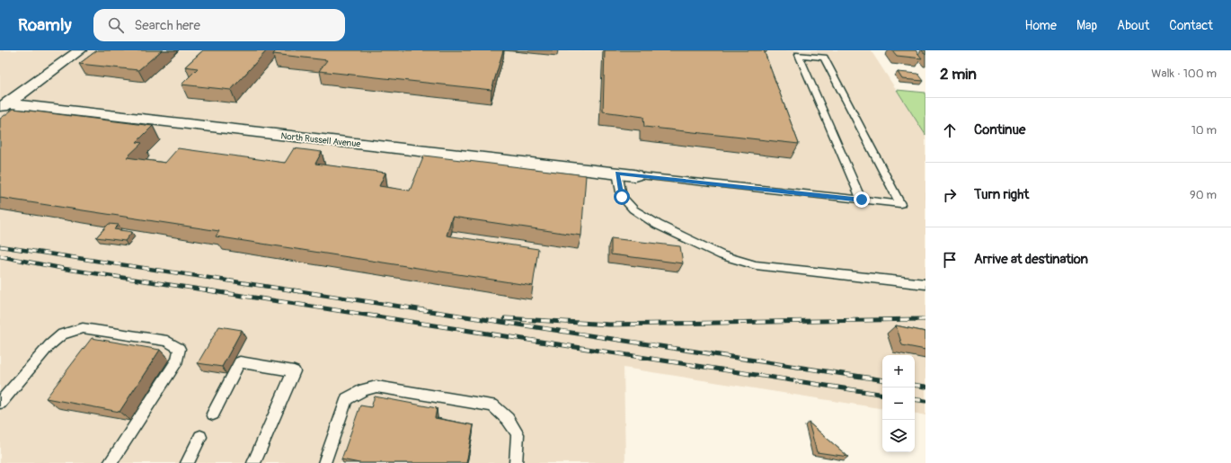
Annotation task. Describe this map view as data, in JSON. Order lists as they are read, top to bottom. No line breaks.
{"streets":{"street":["North Russell Avenue"]},"page":{"header":"Roamly","search":"Search here","nav":["Home","Map","About","Contact"],"heading":["2 min","Walk · 100 m"],"list":[["Continue","10 m"],["Turn right","90 m"],"Arrive at destination"],"map_buttons":["+","−"]}}
